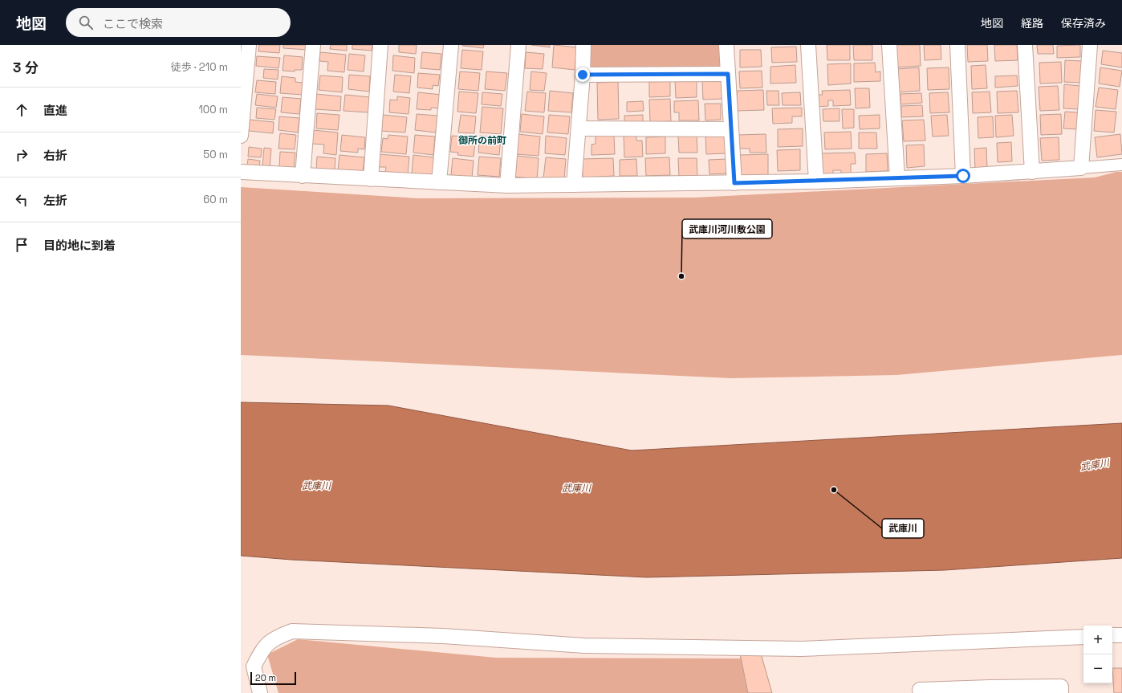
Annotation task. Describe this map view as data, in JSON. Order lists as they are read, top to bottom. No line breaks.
{"districts":["御所の前町"],"water":["武庫川"],"places":["武庫川河川敷公園","武庫川"],"scale_bar":"20 m","page":{"header":"地図","search":"ここで検索","nav":["地図","経路","保存済み"],"heading":["3 分","徒歩 · 210 m"],"list":[["直進","100 m"],["右折","50 m"],["左折","60 m"],"目的地に到着"],"map_buttons":["+","−"],"scale":"20 m"}}
